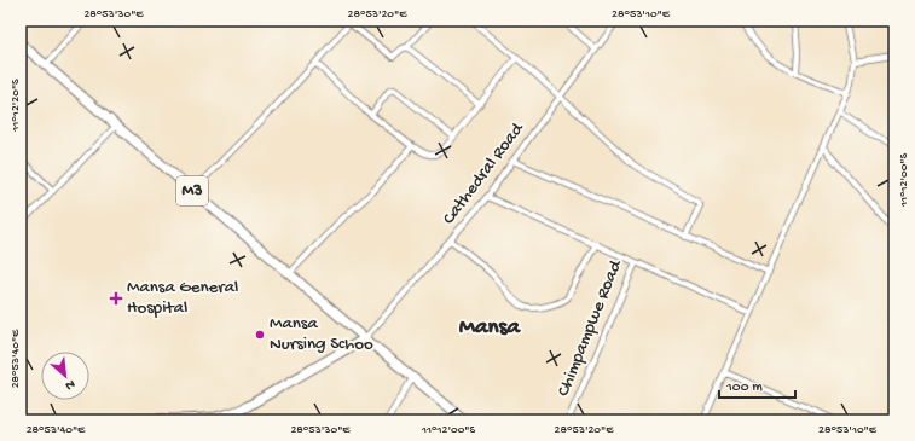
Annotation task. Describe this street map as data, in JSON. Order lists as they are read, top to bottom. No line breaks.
{"streets":{"main road":["M3"],"street":["Cathedral Road","Chimpampwe Road"]},"crossings":[["Cathedral Road","M3"],["Cathedral Road","Chimpampwe Road"]],"districts":["Mansa"],"places":{"health":["Mansa General Hospital"],"other":["Mansa Nursing Schoo"]},"scale_bar":"100 m","north":"bottom right","coordinates":["28°53'30\"E","28°53'20\"E","28°53'10\"E","11°12'20\"S","11°12'00\"S","28°53'40\"E"]}
